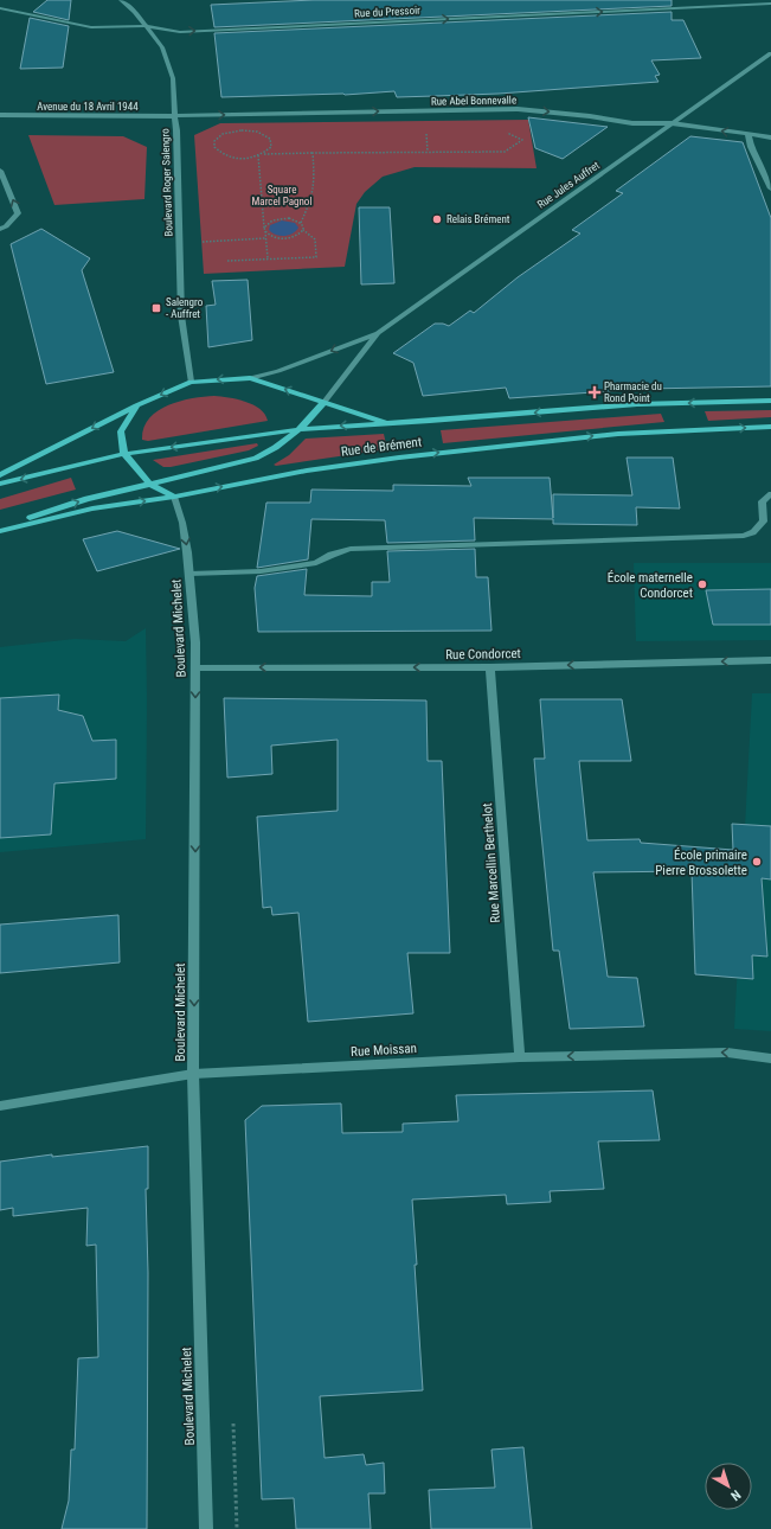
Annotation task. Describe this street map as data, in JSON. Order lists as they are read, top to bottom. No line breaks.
{"streets":{"main road":["Rue de Brément"],"street":["Rue du Pressoir","Rue Abel Bonnevalle","Avenue du 18 Avril 1944","Boulevard Roger Salengro","Rue Jules Auffret","Boulevard Michelet","Rue Condorcet","Rue Marcellin Berthelot","Rue Moissan"]},"crossings":[["Rue du Pressoir","Boulevard Roger Salengro"],["Rue Abel Bonnevalle","Avenue du 18 Avril 1944"],["Rue Abel Bonnevalle","Boulevard Roger Salengro"],["Rue Abel Bonnevalle","Rue Jules Auffret"],["Avenue du 18 Avril 1944","Boulevard Roger Salengro"],["Rue de Brément","Boulevard Michelet"],["Boulevard Michelet","Rue Condorcet"],["Boulevard Michelet","Rue Moissan"],["Rue Condorcet","Rue Marcellin Berthelot"],["Rue Marcellin Berthelot","Rue Moissan"]],"one_way":["Rue du Pressoir","Boulevard Michelet","Rue Condorcet"],"parks":["Square Marcel Pagnol"],"places":{"other":["Relais Brément","École maternelle Condorcet","École primaire Pierre Brossolette"],"transit":["Salengro - Auffret"],"health":["Pharmacie du Rond Point"]},"north":"bottom right"}
